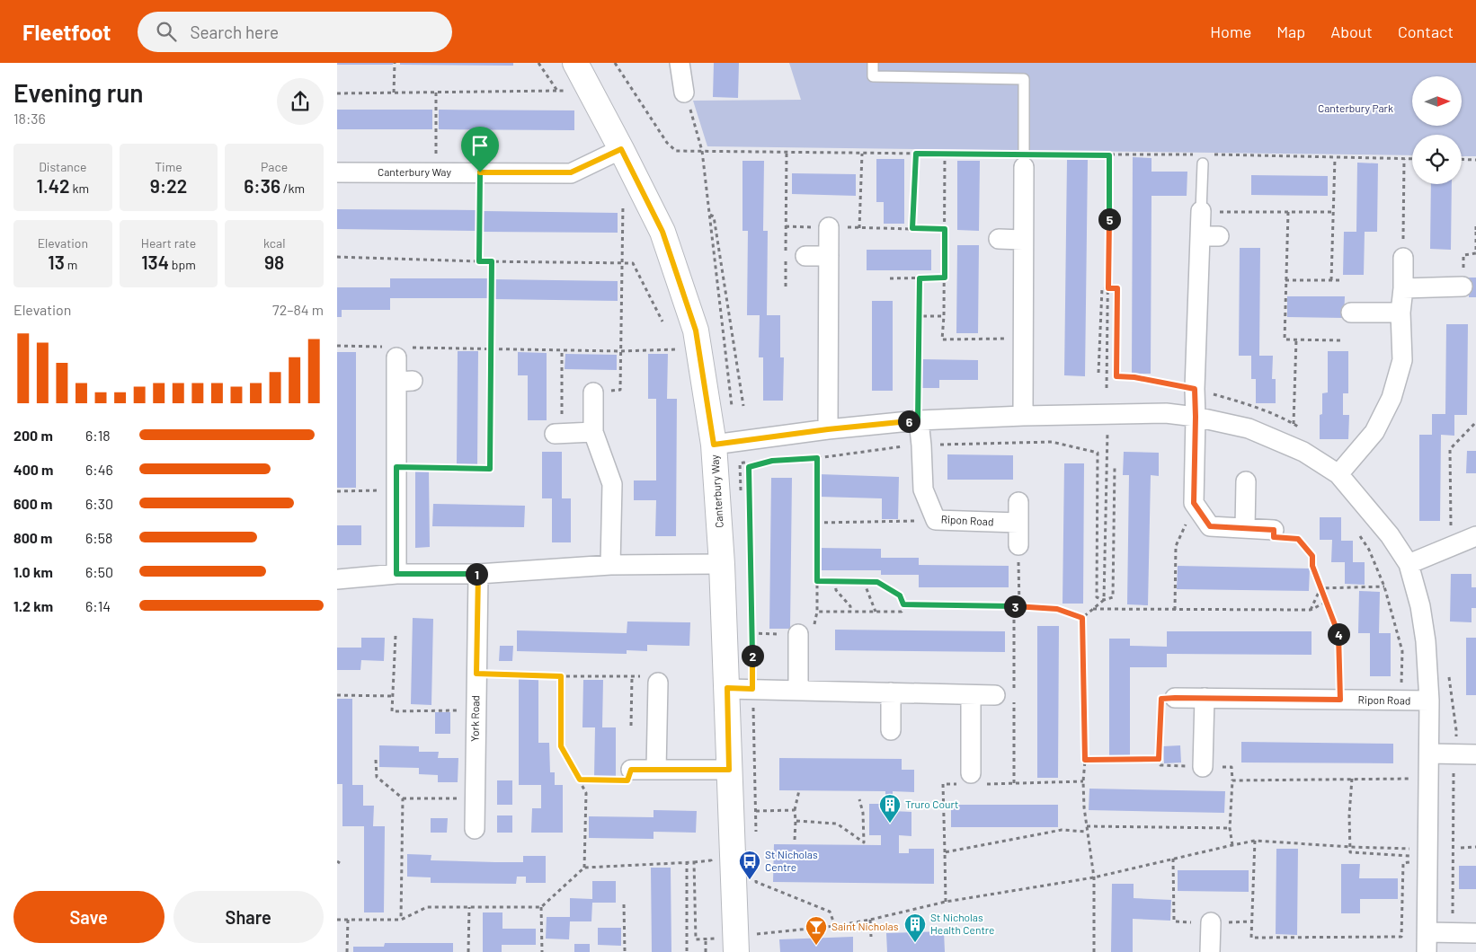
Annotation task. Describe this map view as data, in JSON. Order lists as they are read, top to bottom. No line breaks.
{"streets":{"street":["Canterbury Way","Ripon Road","York Road"]},"parks":["Canterbury Park"],"places":{"building":["Truro Court","St Nicholas Health Centre"],"bus stop":["St Nicholas Centre"],"bar":["Saint Nicholas"]},"north":"right","page":{"header":"Fleetfoot","search":"Search here","nav":["Home","Map","About","Contact"],"heading":["Evening run","18:36"],"stats":[["Distance","1.42 km"],["Time","9:22"],["Pace","6:36 /km"],["Elevation","13 m"],["Heart rate","134 bpm"],["kcal","98"]],"pins":["5","6","1","3","4","2"],"chart":["Elevation","72–84 m"],"list":[{"name":"200 m","note":"6:18"},{"name":"400 m","note":"6:46"},{"name":"600 m","note":"6:30"},{"name":"800 m","note":"6:58"},{"name":"1.0 km","note":"6:50"},{"name":"1.2 km","note":"6:14"}],"buttons":["Save","Share"]}}
